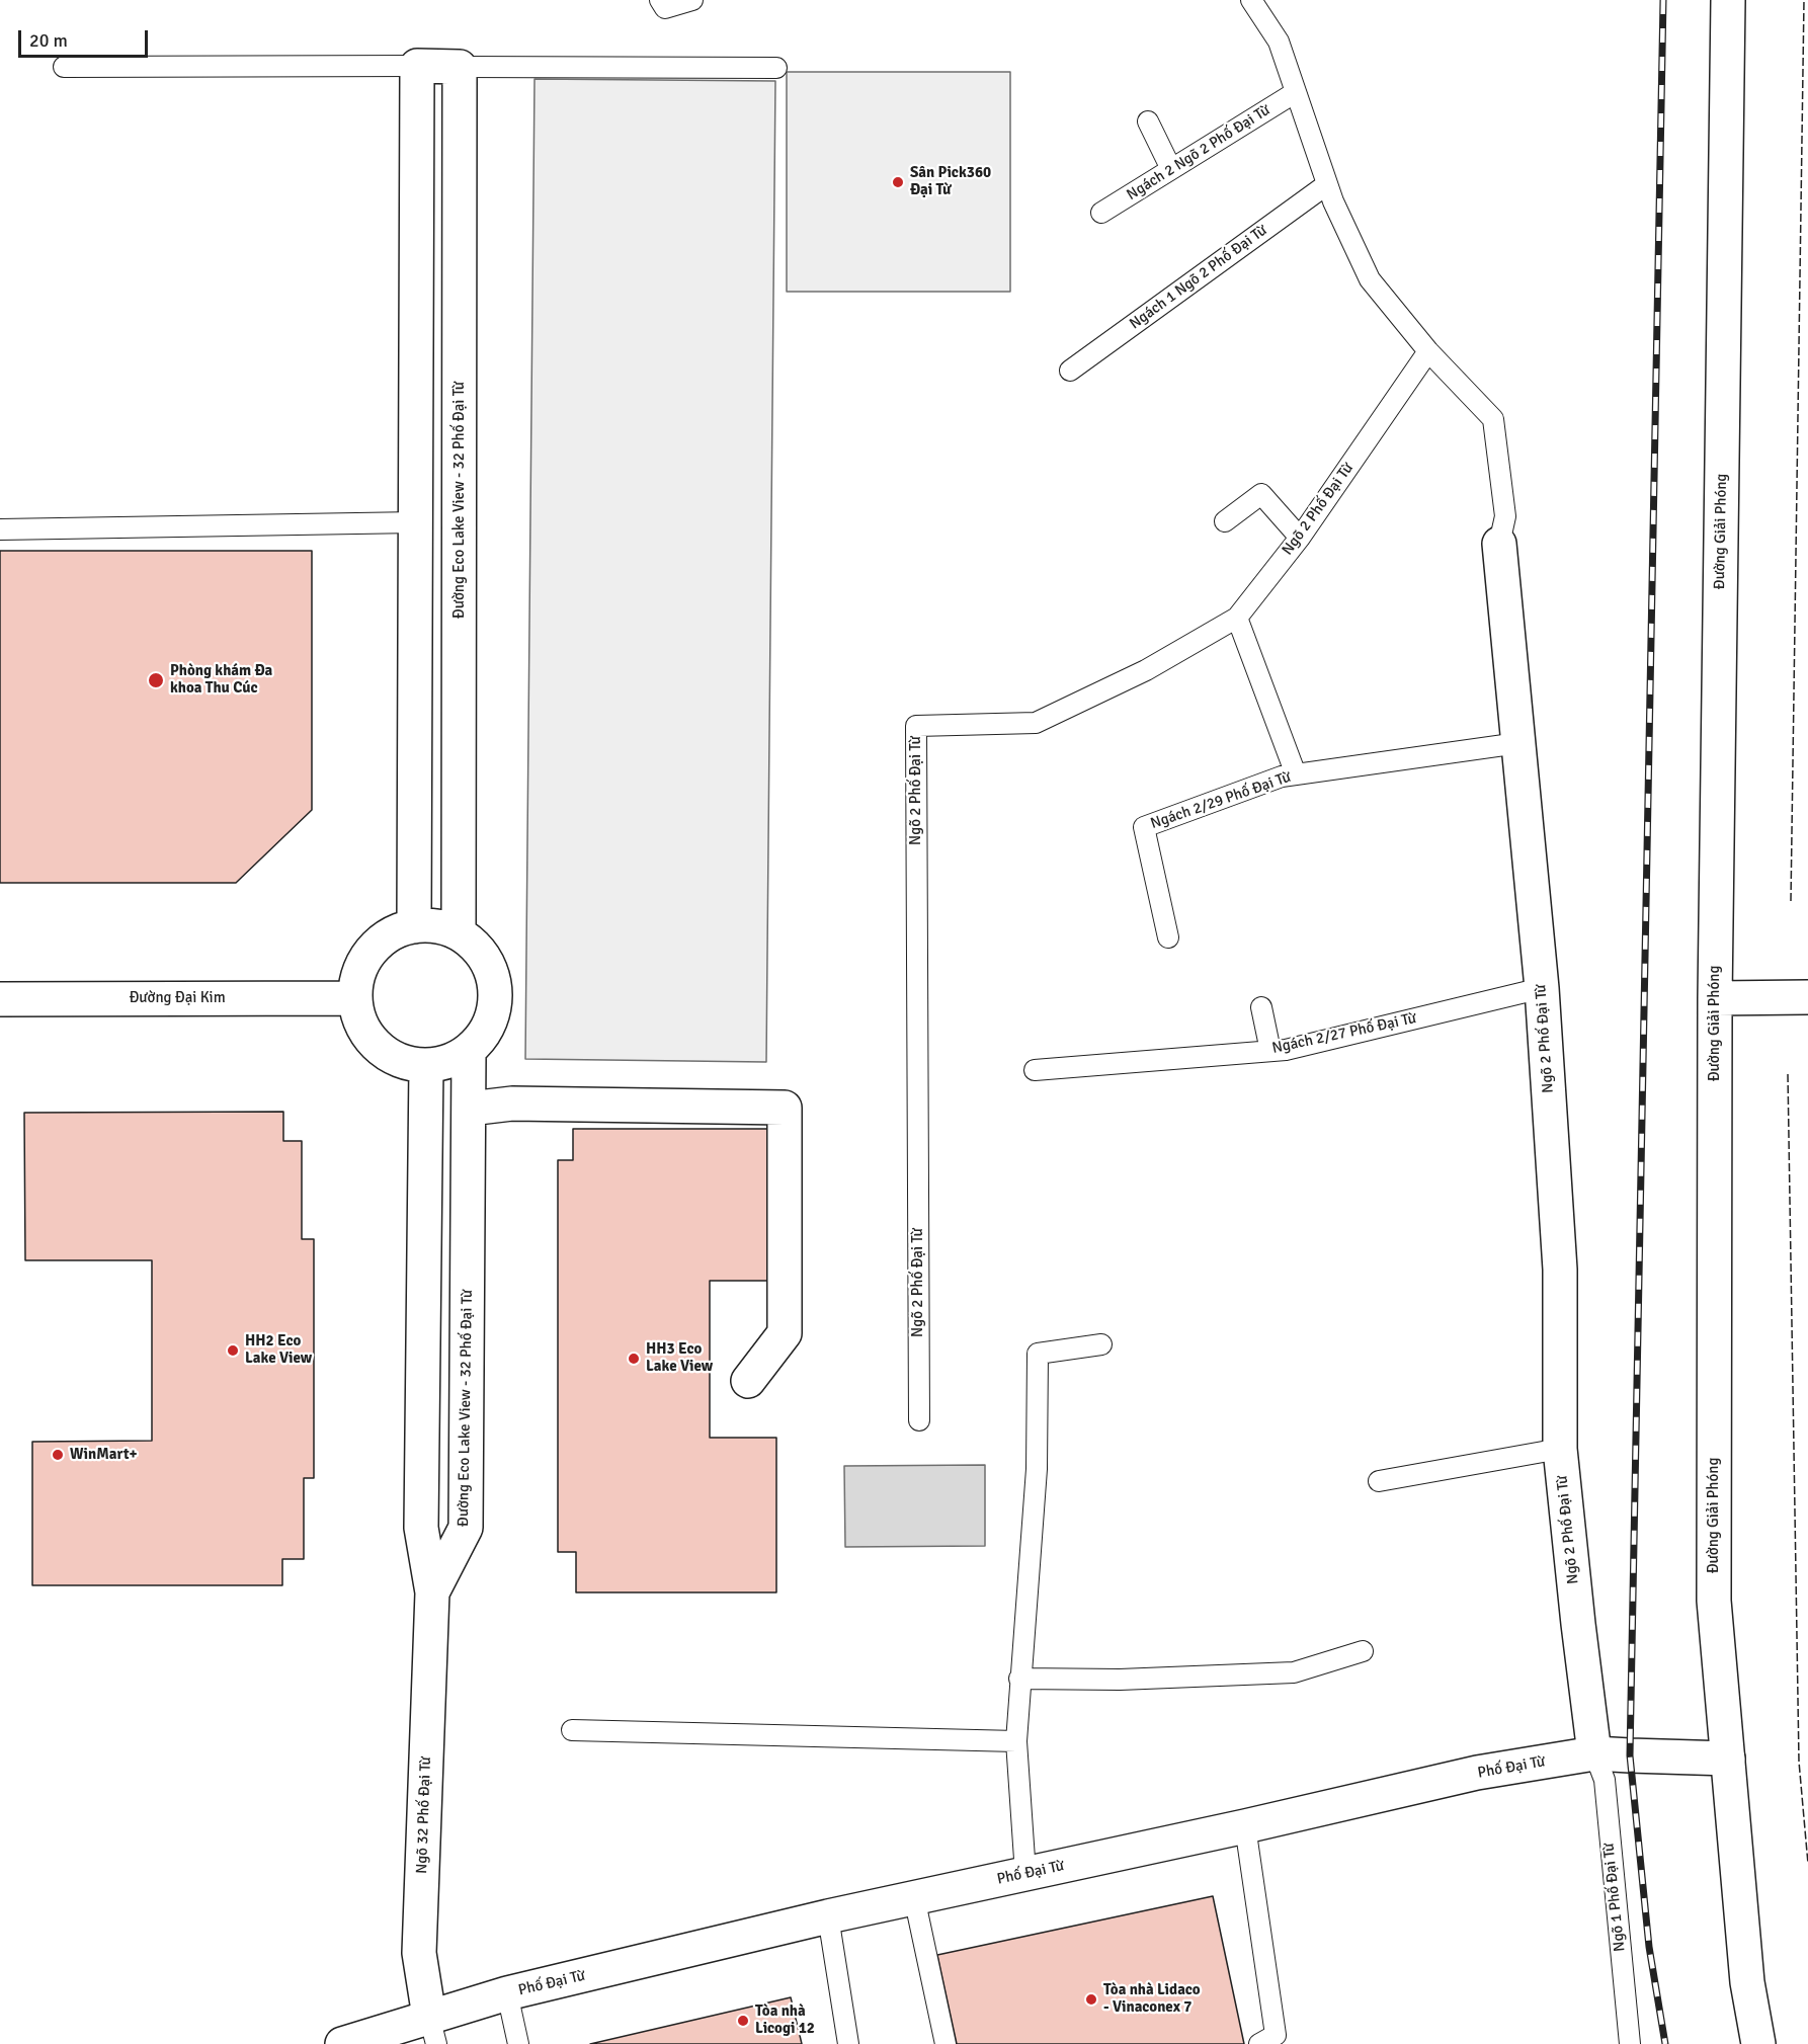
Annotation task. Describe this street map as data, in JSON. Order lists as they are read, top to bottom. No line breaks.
{"streets":{"street":["Đường Eco Lake View - 32 Phố Đại Từ","Ngõ 2 Phố Đại Từ","Đường Giải Phóng","Đường Đại Kim","Phố Đại Từ","Ngõ 32 Phố Đại Từ"],"lane":["Ngách 2 Ngõ 2 Phố Đại Từ","Ngách 1 Ngõ 2 Phố Đại Từ","Ngách 2/29 Phố Đại Từ","Ngách 2/27 Phố Đại Từ","Ngõ 1 Phố Đại Từ"]},"crossings":[["Ngách 2 Ngõ 2 Phố Đại Từ","Ngõ 2 Phố Đại Từ"],["Ngách 1 Ngõ 2 Phố Đại Từ","Ngõ 2 Phố Đại Từ"],["Đường Eco Lake View - 32 Phố Đại Từ","Đường Đại Kim"],["Đường Eco Lake View - 32 Phố Đại Từ","Ngõ 32 Phố Đại Từ"],["Ngõ 2 Phố Đại Từ","Ngách 2/29 Phố Đại Từ"],["Ngõ 2 Phố Đại Từ","Ngách 2/27 Phố Đại Từ"],["Ngõ 2 Phố Đại Từ","Phố Đại Từ"],["Ngõ 2 Phố Đại Từ","Ngõ 1 Phố Đại Từ"],["Đường Giải Phóng","Phố Đại Từ"],["Phố Đại Từ","Ngõ 32 Phố Đại Từ"],["Phố Đại Từ","Ngõ 1 Phố Đại Từ"]],"places":["Sân Pick360 Đại Từ","Phòng khám Đa khoa Thu Cúc","HH2 Eco Lake View","HH3 Eco Lake View","WinMart+","Tòa nhà Lidaco - Vinaconex 7","Tòa nhà Licogi 12"],"scale_bar":"20 m"}
